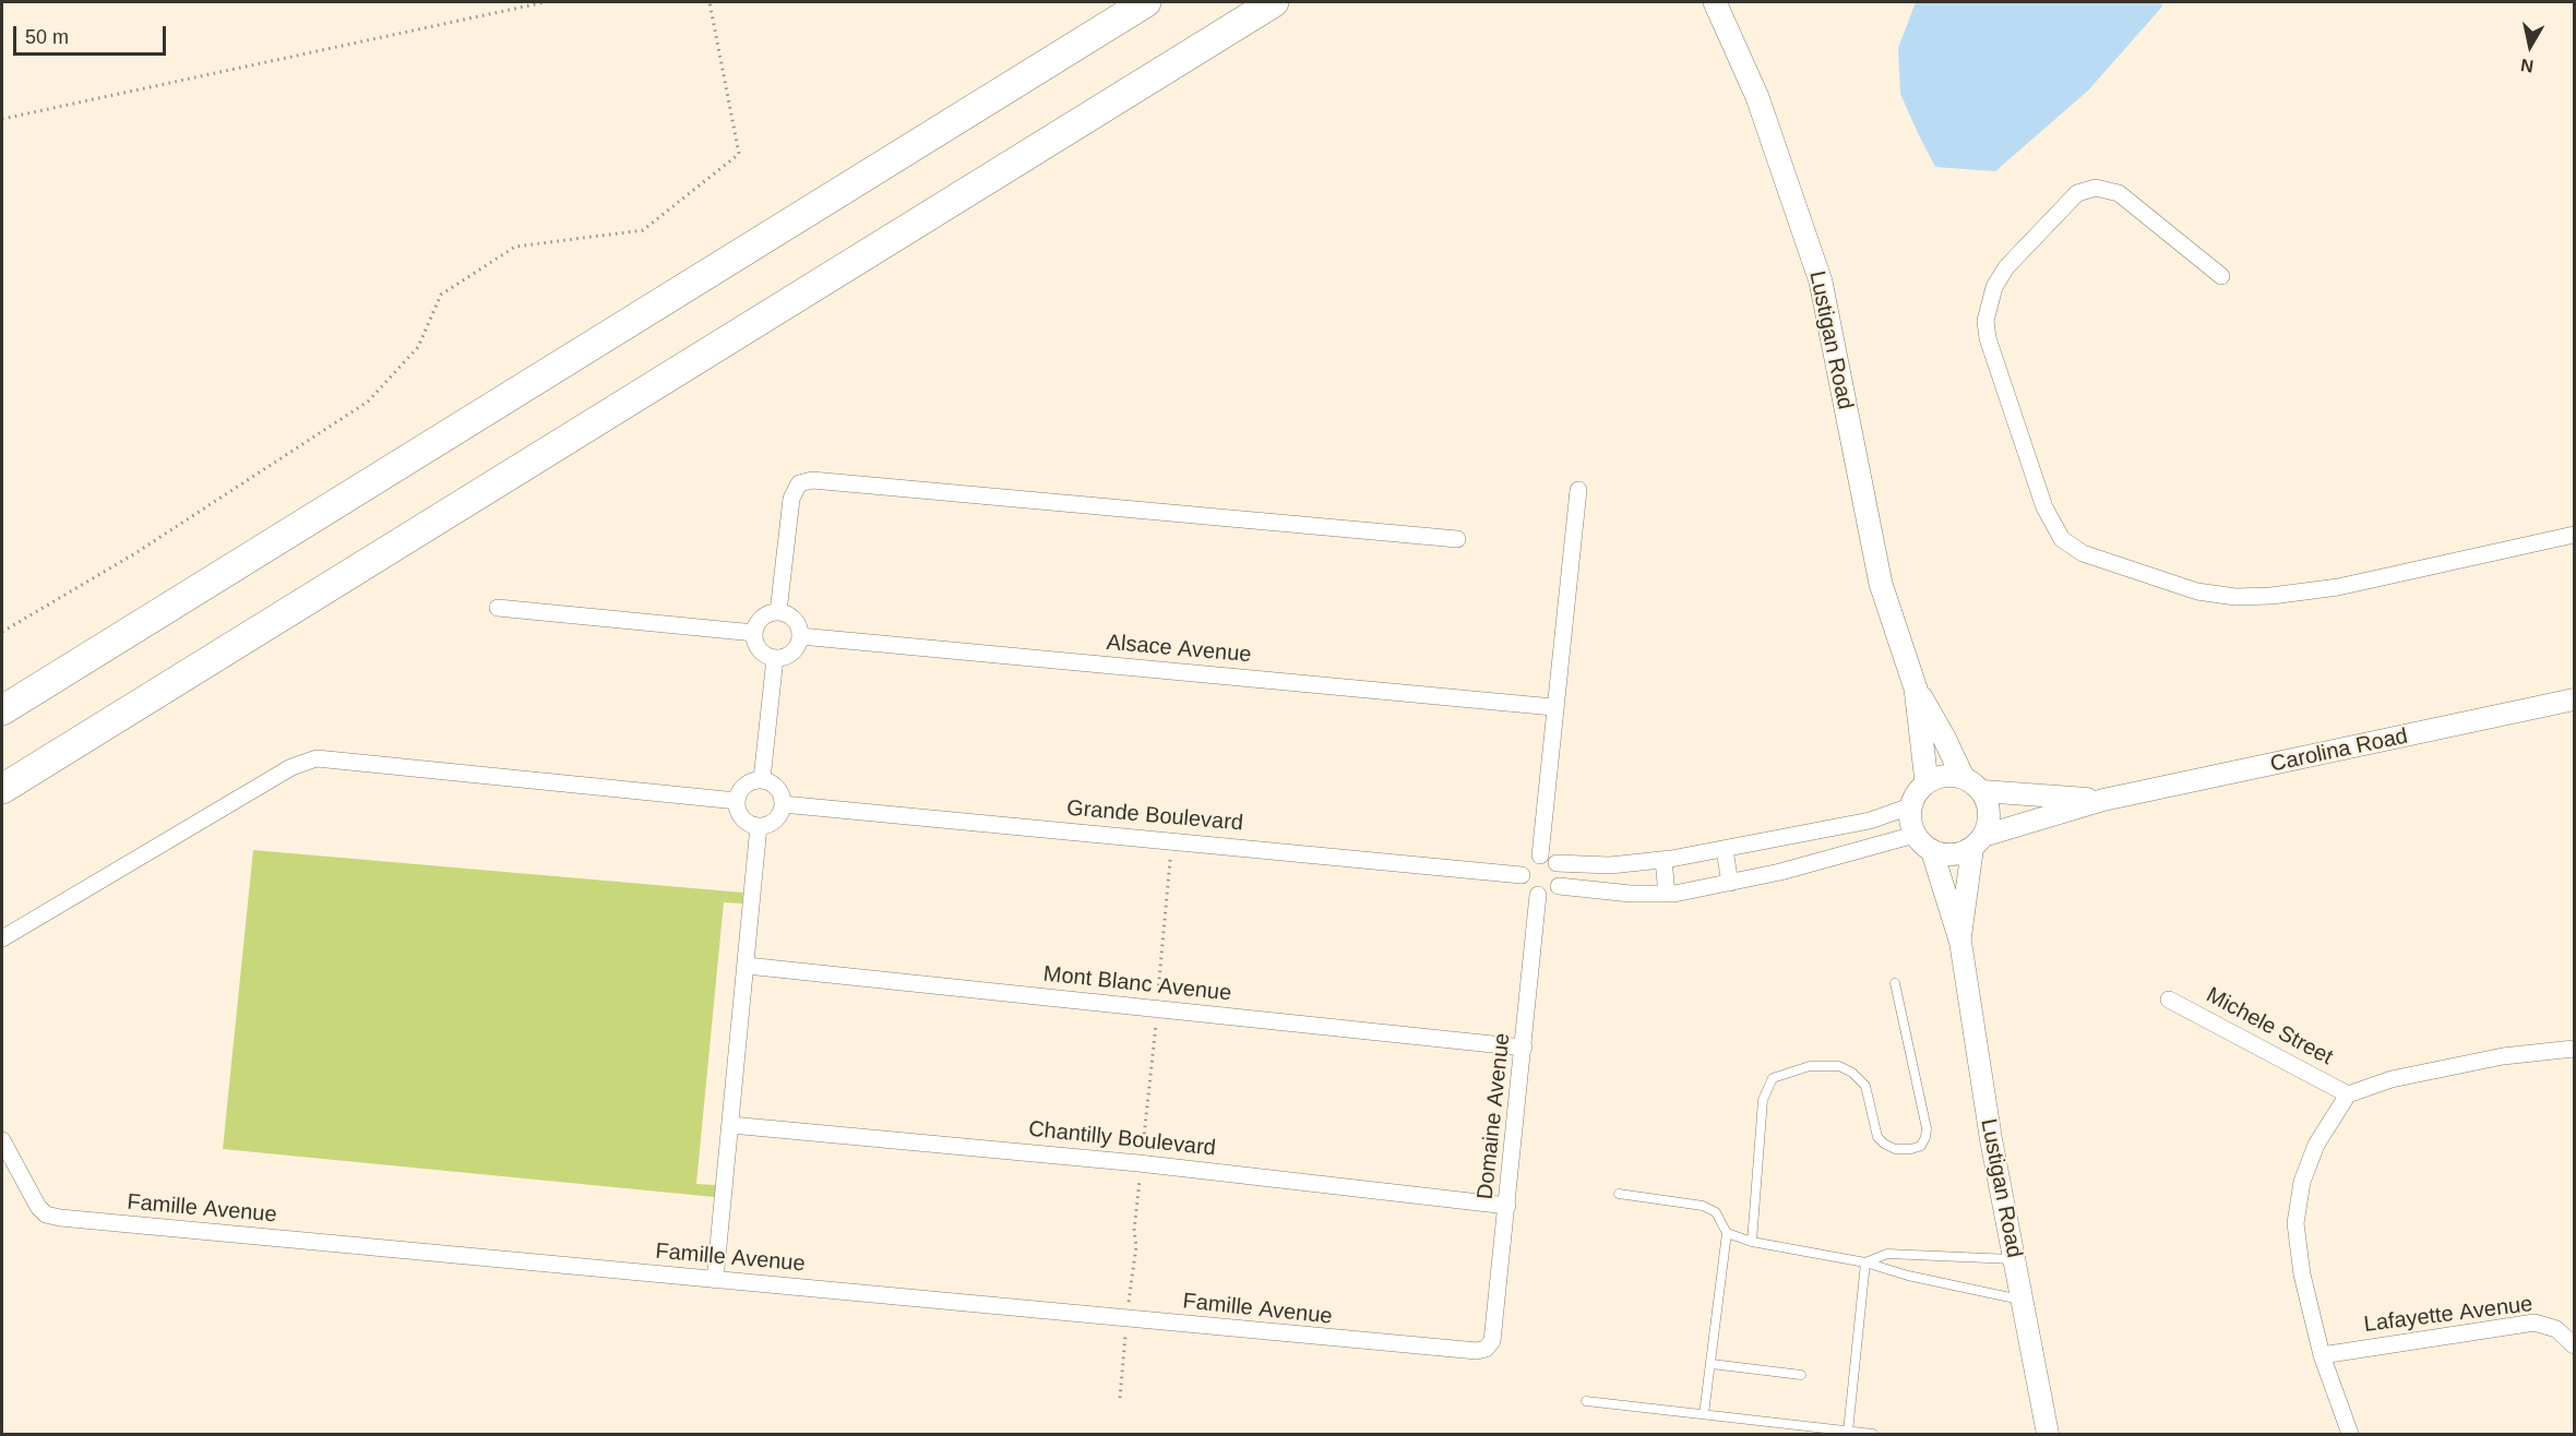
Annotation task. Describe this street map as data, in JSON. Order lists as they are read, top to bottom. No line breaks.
{"streets":{"main road":["Lustigan Road"],"street":["Alsace Avenue","Carolina Road","Grande Boulevard","Mont Blanc Avenue","Michele Street","Domaine Avenue","Chantilly Boulevard","Famille Avenue","Lafayette Avenue"]},"crossings":[["Lustigan Road","Carolina Road"],["Grande Boulevard","Domaine Avenue"],["Mont Blanc Avenue","Domaine Avenue"],["Domaine Avenue","Chantilly Boulevard"],["Domaine Avenue","Famille Avenue"]],"scale_bar":"50 m","north":"bottom"}
